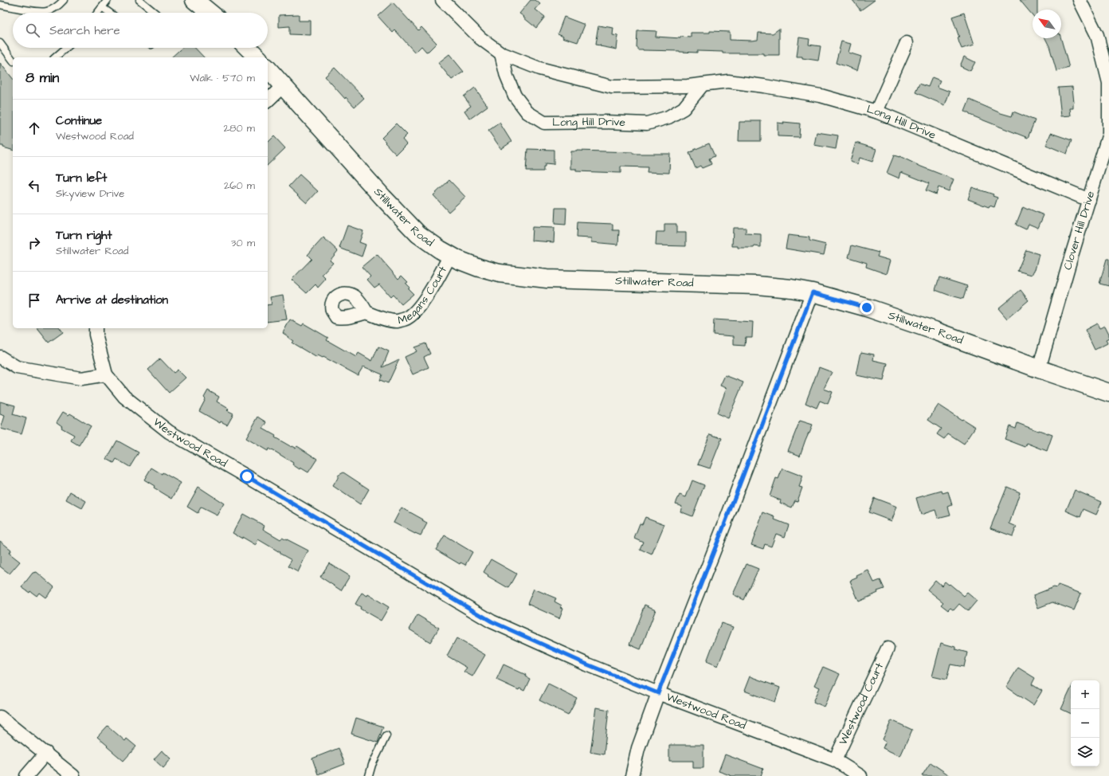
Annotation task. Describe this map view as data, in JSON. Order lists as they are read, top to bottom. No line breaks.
{"streets":{"main road":["Stillwater Road"],"street":["Long Hill Drive","Clover Hill Drive","Megans Court","Westwood Road","Westwood Court"]},"crossings":[["Long Hill Drive","Clover Hill Drive"],["Stillwater Road","Clover Hill Drive"],["Stillwater Road","Megans Court"],["Westwood Road","Westwood Court"]],"north":"top left","page":{"search":"Search here","heading":["8 min","Walk · 570 m"],"list":[["Continue","Westwood Road","280 m"],["Turn left","Skyview Drive","260 m"],["Turn right","Stillwater Road","30 m"],"Arrive at destination"],"map_buttons":["+","−"]}}
